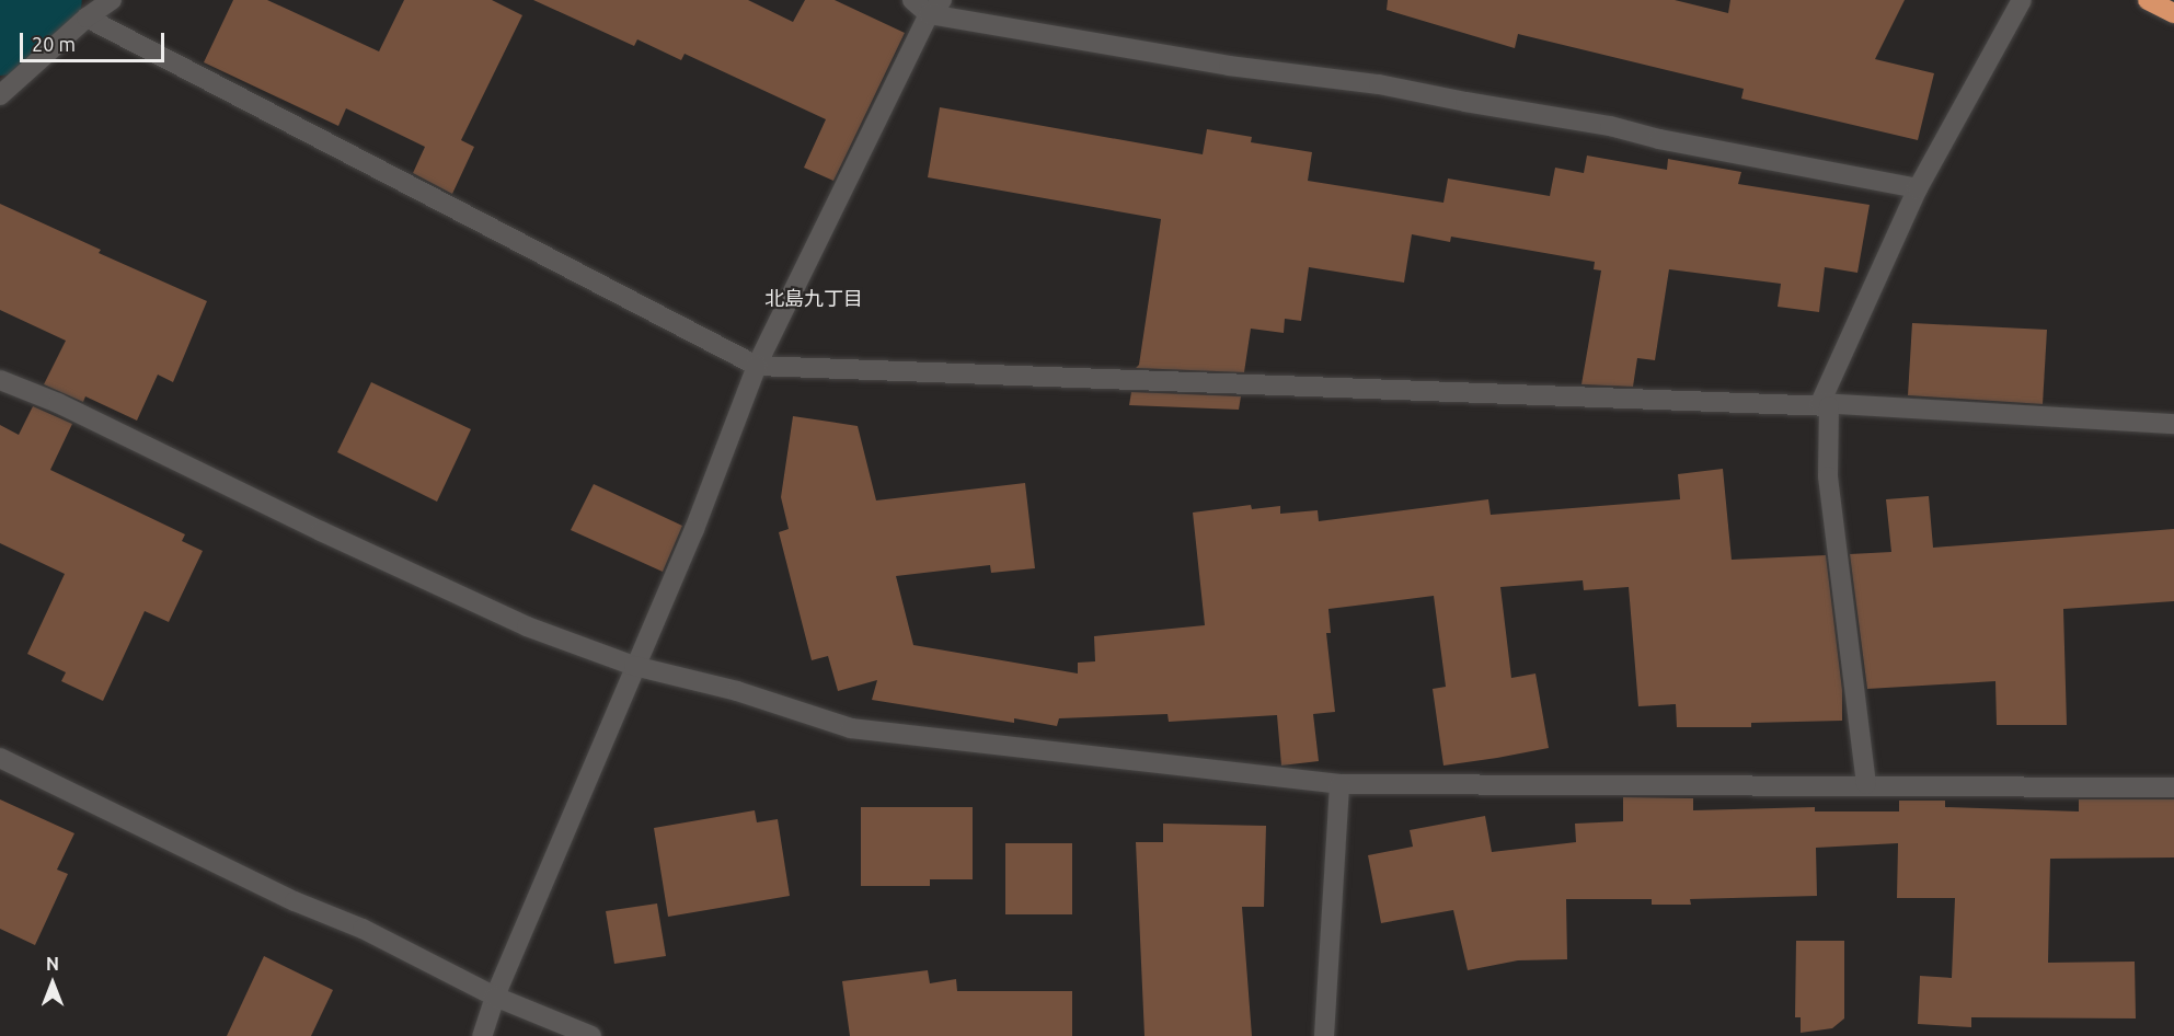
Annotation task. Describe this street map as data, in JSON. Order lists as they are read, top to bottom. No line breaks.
{"districts":["北島九丁目"],"scale_bar":"20 m","north":"top"}
